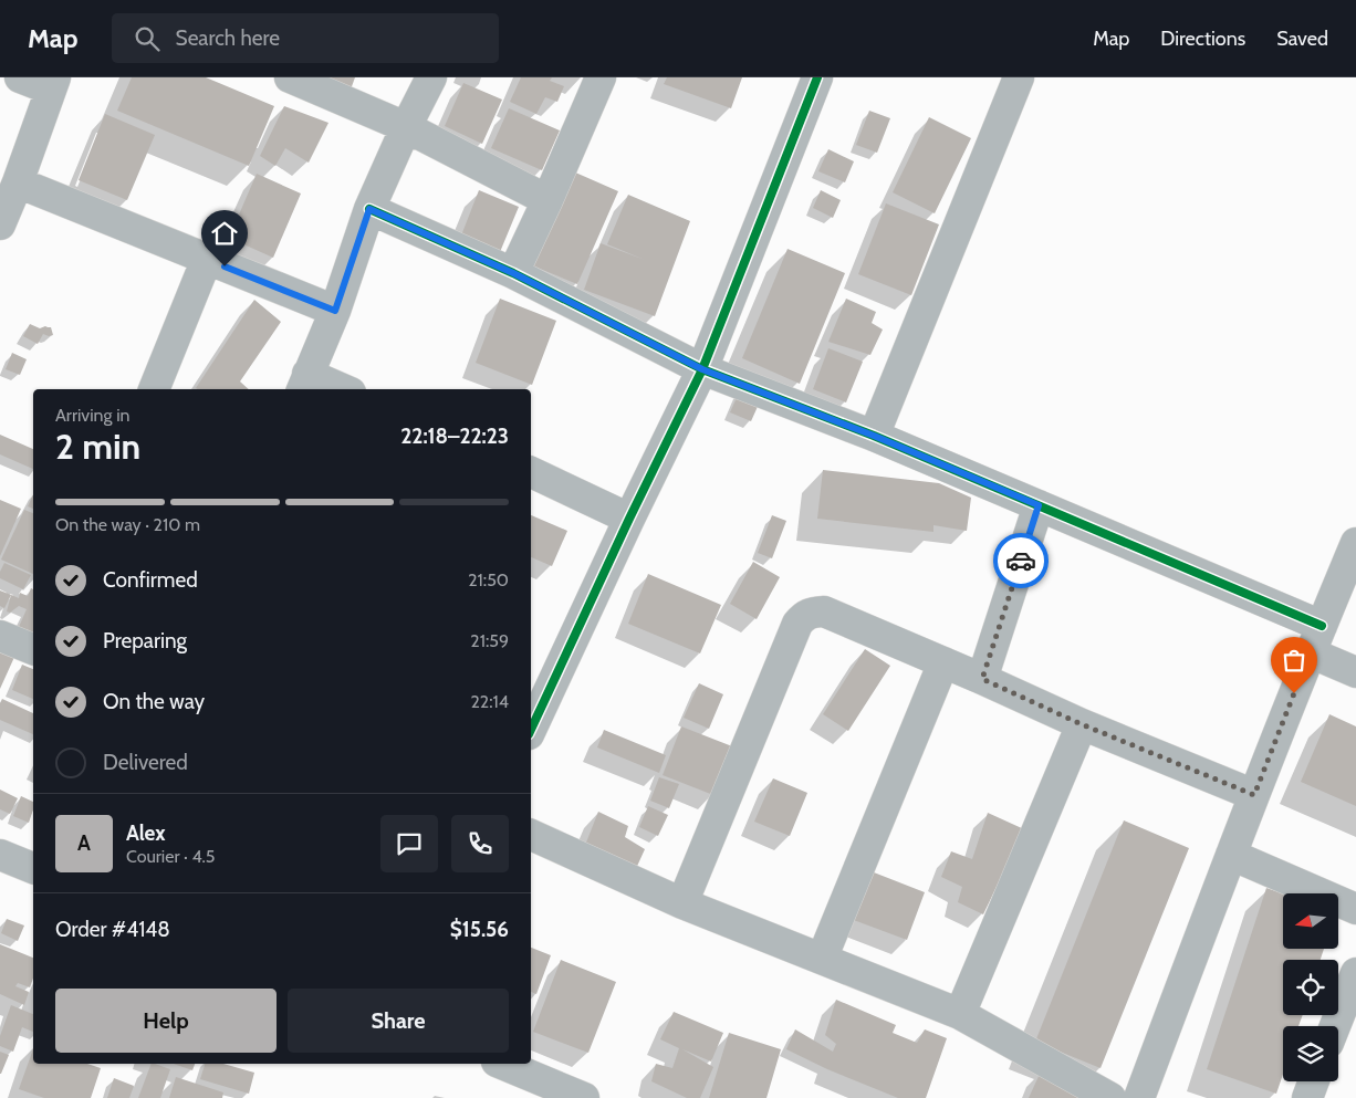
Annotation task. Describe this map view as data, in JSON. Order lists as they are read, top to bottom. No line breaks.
{"north":"left","page":{"header":"Map","search":"Search here","nav":["Map","Directions","Saved"],"heading":["2 min","Arriving in","22:18–22:23"],"panel":["Alex","Courier · 4.5","Order #4148","$15.56"],"bar":"On the way · 210 m","list":[["Confirmed","21:50"],["Preparing","21:59"],["On the way","22:14"],"Delivered"],"round":"A","buttons":["Help","Share"]}}
